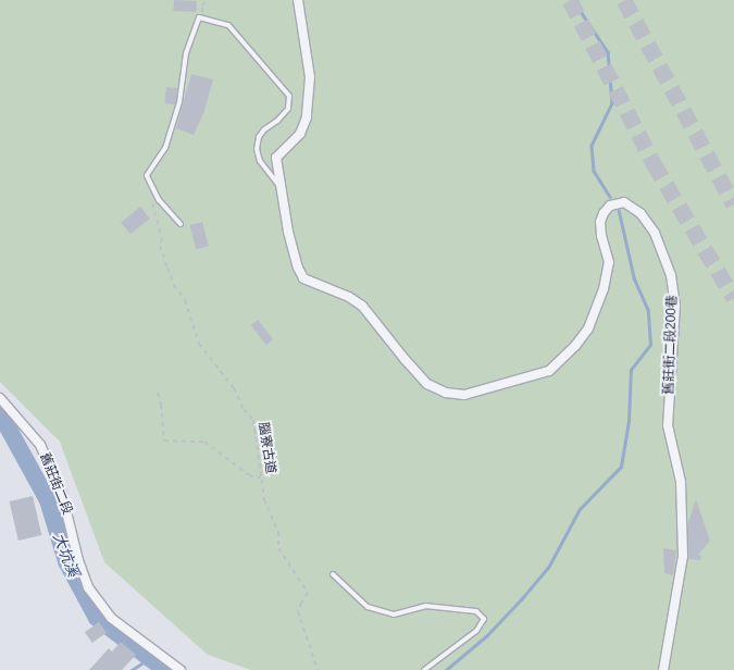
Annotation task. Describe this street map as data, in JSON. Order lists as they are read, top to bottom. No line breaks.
{"streets":{"street":["舊莊街二段200巷","舊莊街二段"],"path":["腦寮古道"]},"water":["大坑溪"]}
